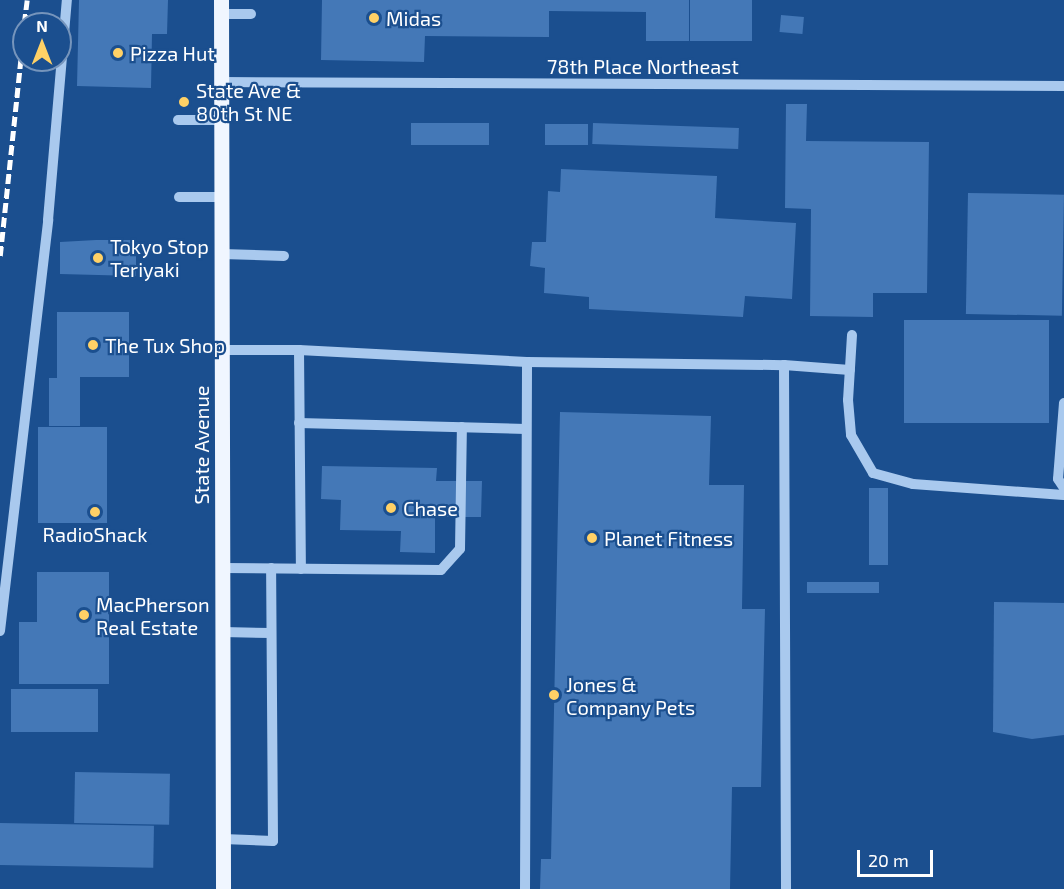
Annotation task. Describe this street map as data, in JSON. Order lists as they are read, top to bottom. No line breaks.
{"streets":{"main road":["State Avenue"],"street":["78th Place Northeast"]},"crossings":[["78th Place Northeast","State Avenue"]],"places":["Midas","Pizza Hut","State Ave & 80th St NE","Tokyo Stop Teriyaki","The Tux Shop","Chase","RadioShack","Planet Fitness","MacPherson Real Estate","Jones & Company Pets"],"scale_bar":"20 m","north":"top"}
